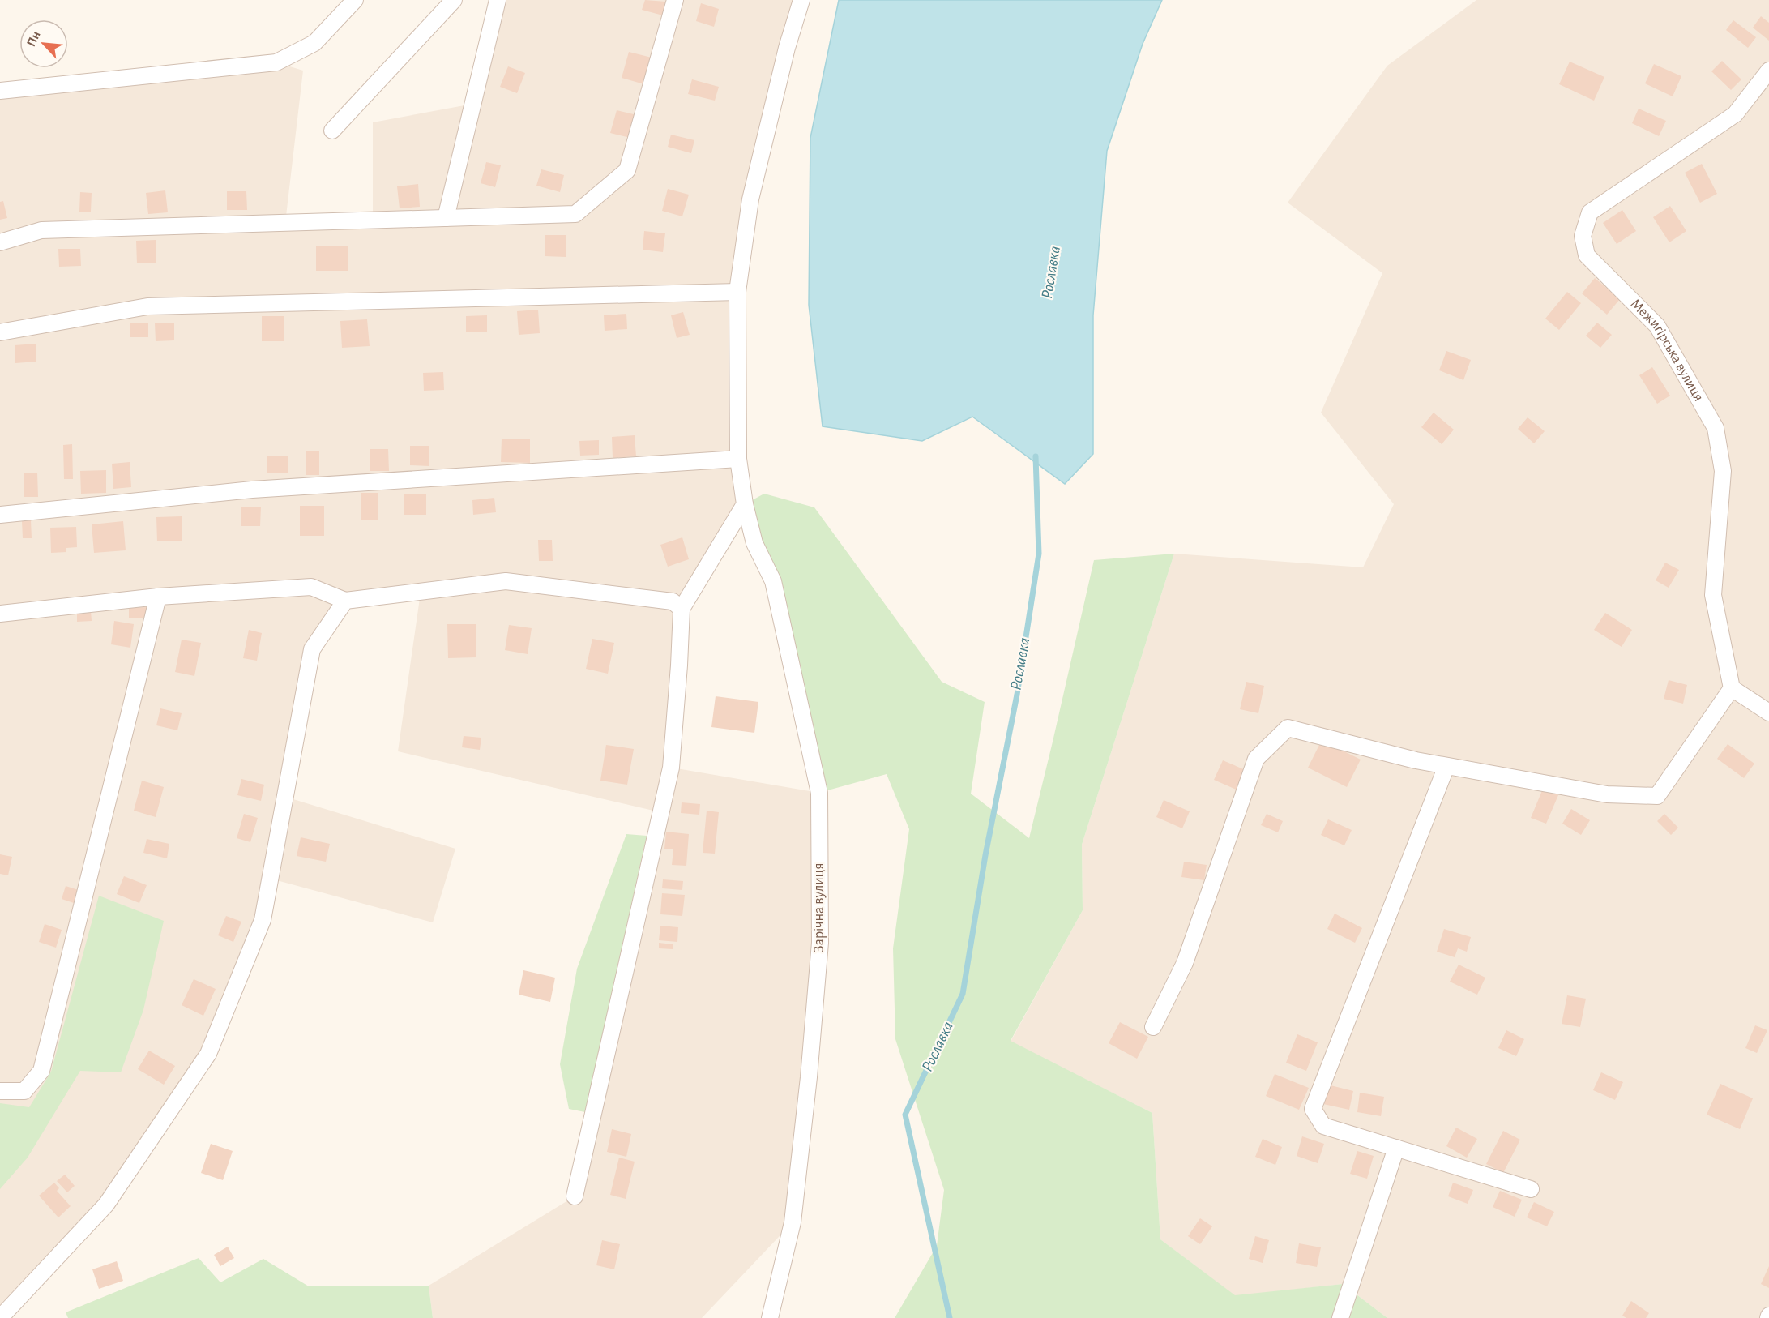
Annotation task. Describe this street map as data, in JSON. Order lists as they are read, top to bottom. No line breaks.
{"streets":{"street":["Межигірська вулиця","Зарічна вулиця"]},"water":["Рославка"],"north":"top left"}
